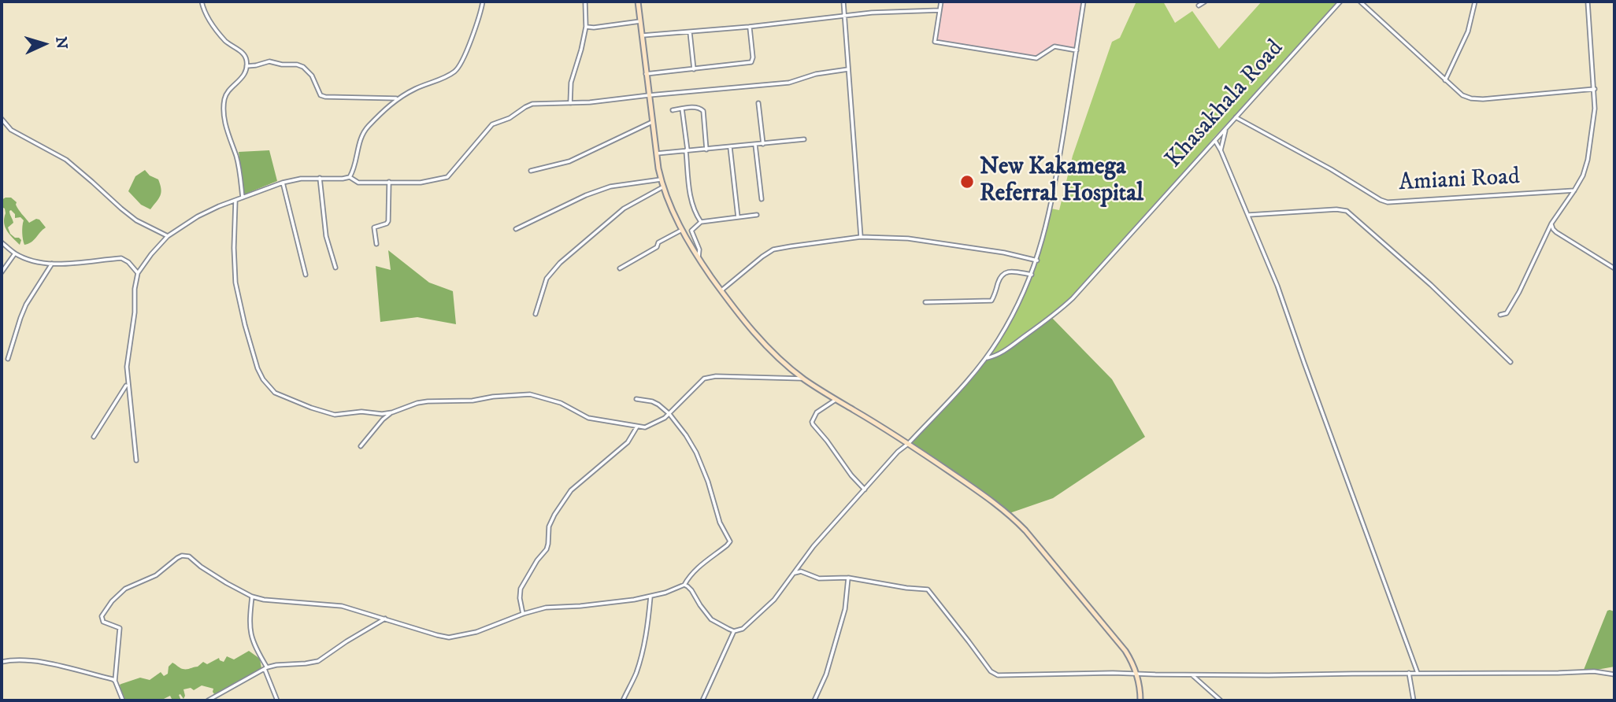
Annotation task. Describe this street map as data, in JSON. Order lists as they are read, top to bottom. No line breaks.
{"streets":{"street":["Khasakhala Road","Amiani Road"]},"crossings":[["Khasakhala Road","Amiani Road"]],"places":["New Kakamega Referral Hospital"],"north":"right"}
